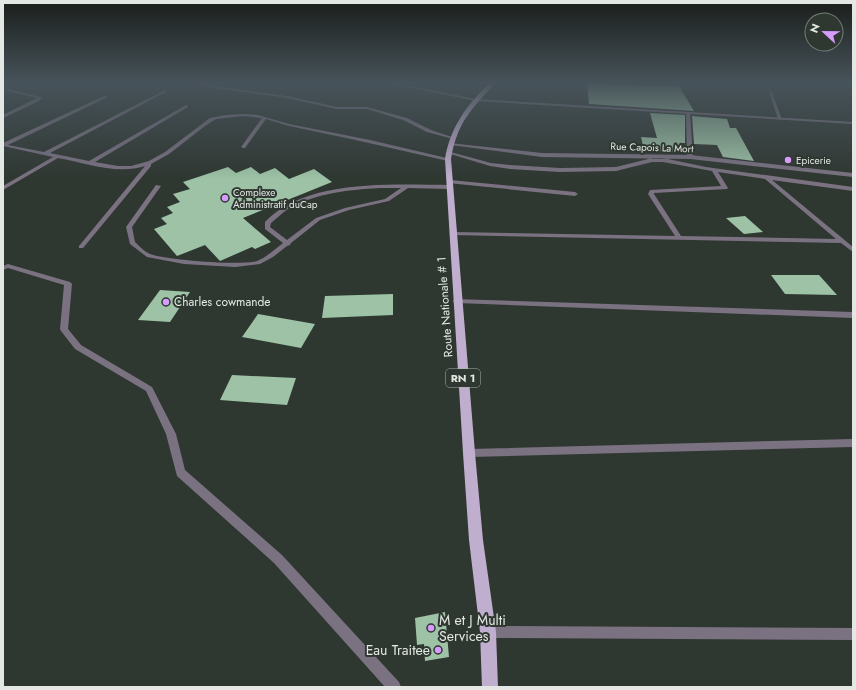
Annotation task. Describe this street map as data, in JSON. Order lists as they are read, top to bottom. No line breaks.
{"streets":{"main road":["Route Nationale # 1","RN 1"],"street":["Rue Capois La Mort"]},"crossings":[["Rue Capois La Mort","Route Nationale # 1"]],"places":["Epicerie","Complexe Administratif duCap","Charles cowmande","M et J Multi Services","Eau Traitee"],"north":"left"}
